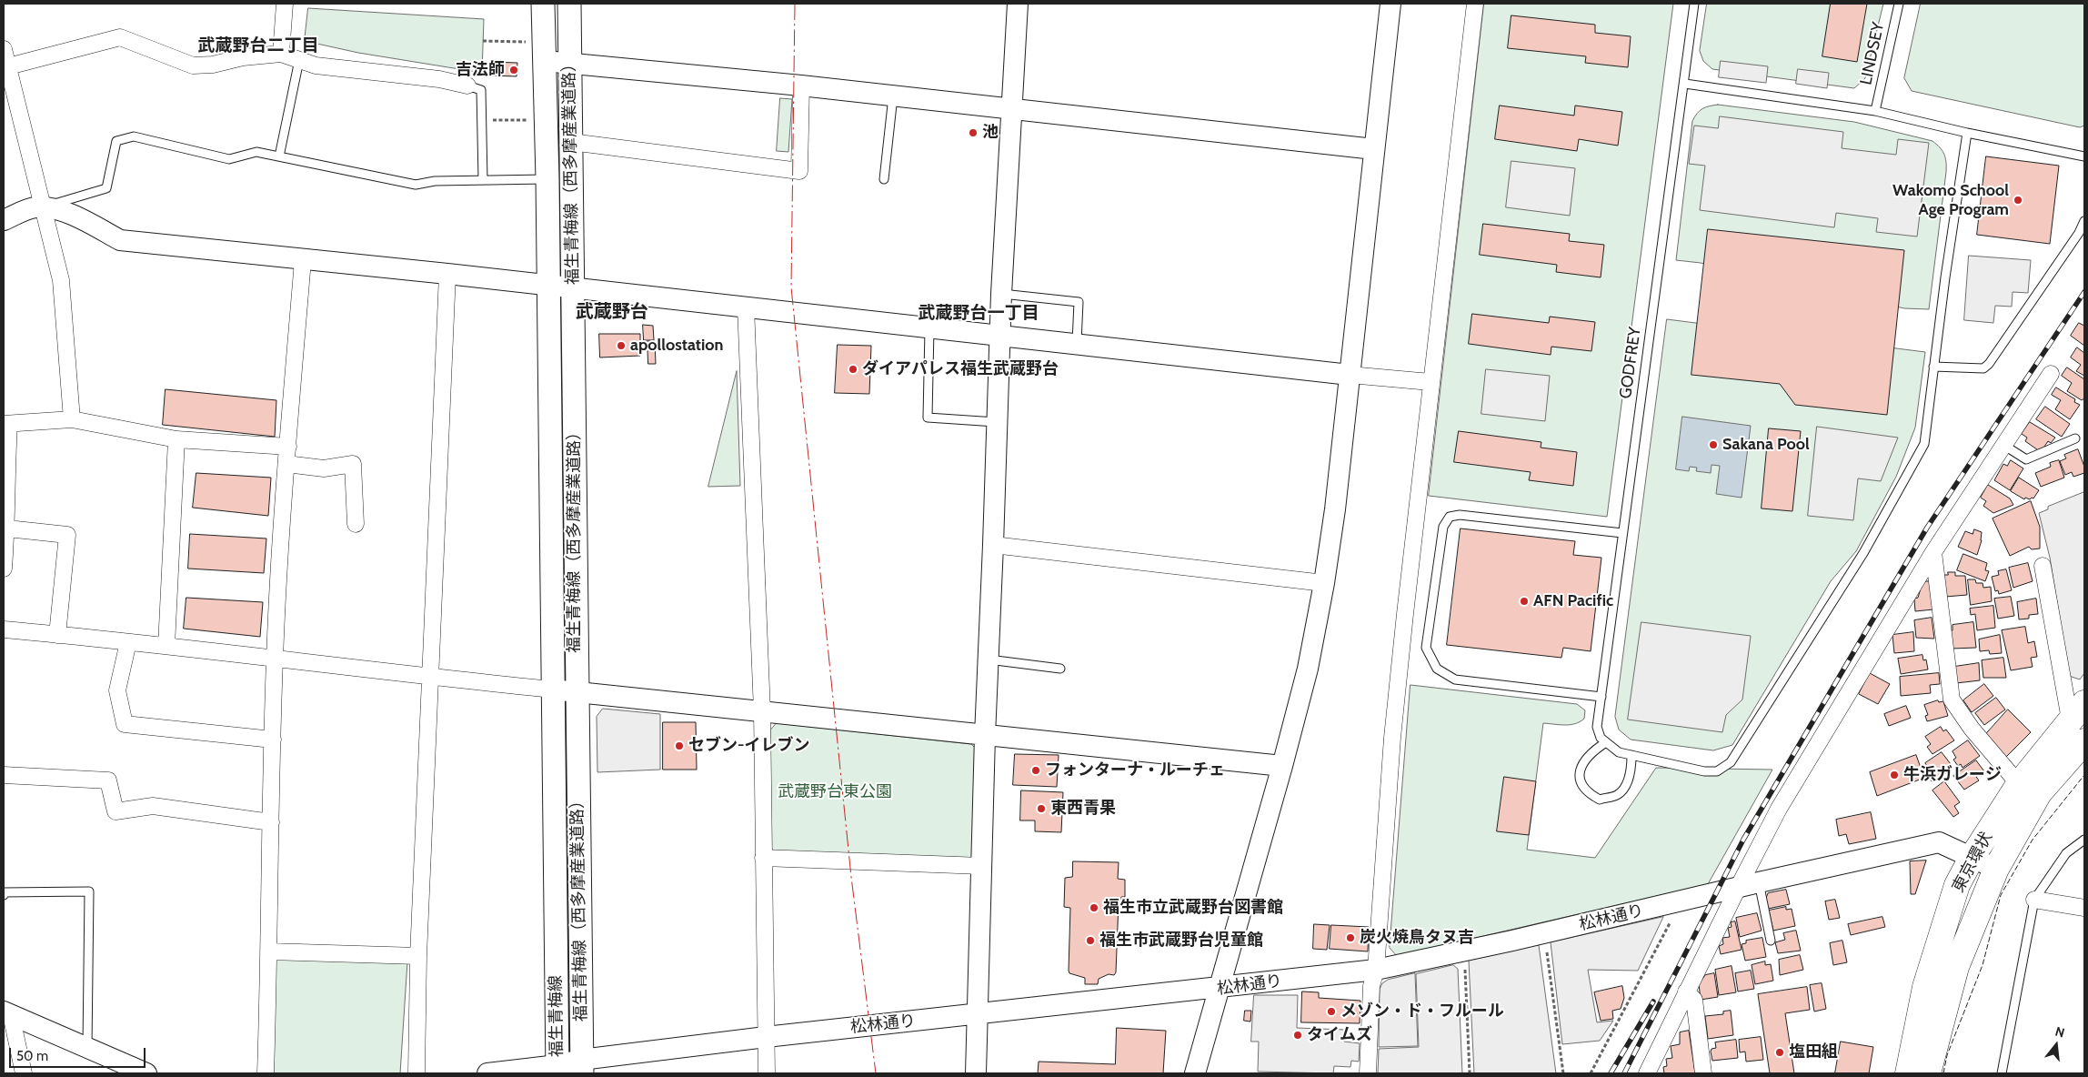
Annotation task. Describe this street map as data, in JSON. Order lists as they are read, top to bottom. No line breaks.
{"streets":{"highway":["東京環状"],"main road":["福生青梅線（西多摩産業道路）","福生青梅線"],"street":["松林通り"],"lane":["LINDSEY","GODFREY"]},"crossings":[["福生青梅線（西多摩産業道路）","松林通り"],["福生青梅線（西多摩産業道路）","福生青梅線"],["東京環状","松林通り"],["松林通り","福生青梅線"]],"districts":["武蔵野台二丁目","武蔵野台","武蔵野台一丁目"],"parks":["武蔵野台東公園"],"places":["吉法師","池","Wakomo School Age Program","apollostation","ダイアパレス福生武蔵野台","Sakana Pool","AFN Pacific","セブン-イレブン","フォンターナ・ルーチェ","牛浜ガレージ","東西青果","福生市立武蔵野台図書館","炭火焼鳥タヌ吉","福生市武蔵野台児童館","メゾン・ド・フルール","タイムズ","塩田組"],"scale_bar":"50 m","north":"top"}
